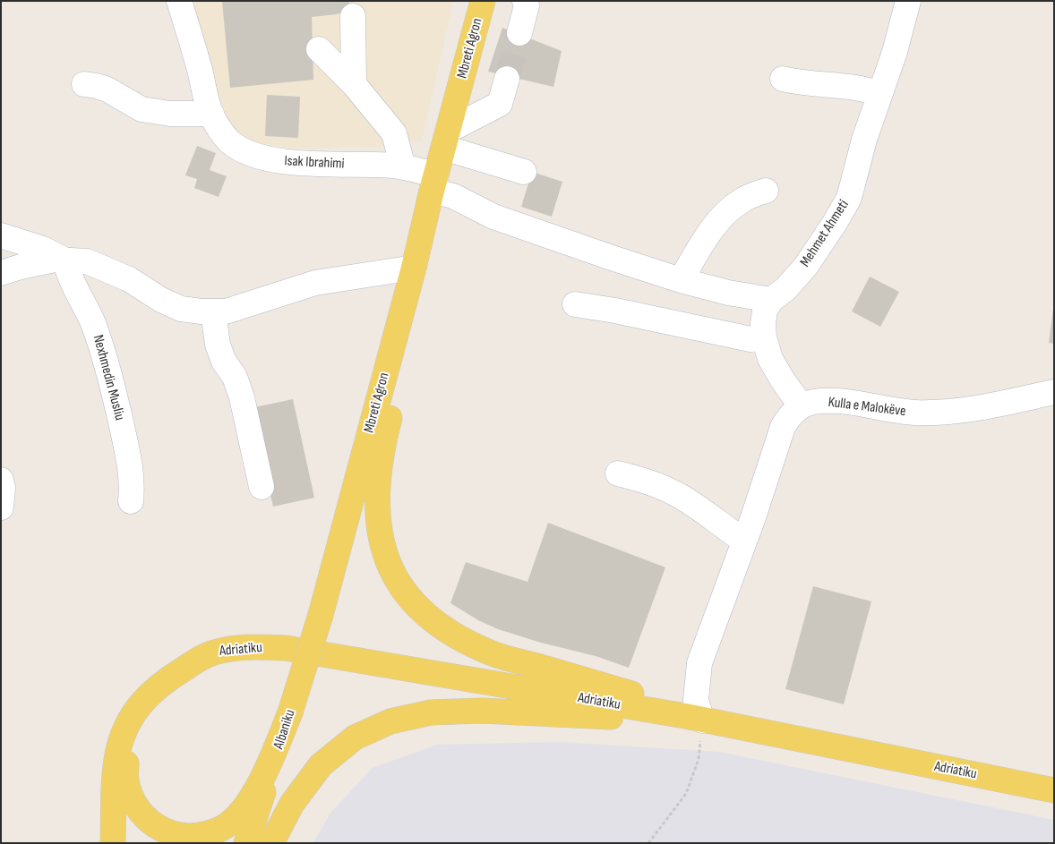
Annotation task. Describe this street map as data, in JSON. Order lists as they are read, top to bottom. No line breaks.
{"streets":{"main road":["Mbreti Agron","Adriatiku","Albaniku"],"street":["Isak Ibrahimi","Mehmet Ahmeti","Nexhmedin Musliu","Kulla e Malokëve"]},"crossings":[["Mbreti Agron","Isak Ibrahimi"],["Mbreti Agron","Albaniku"]]}
